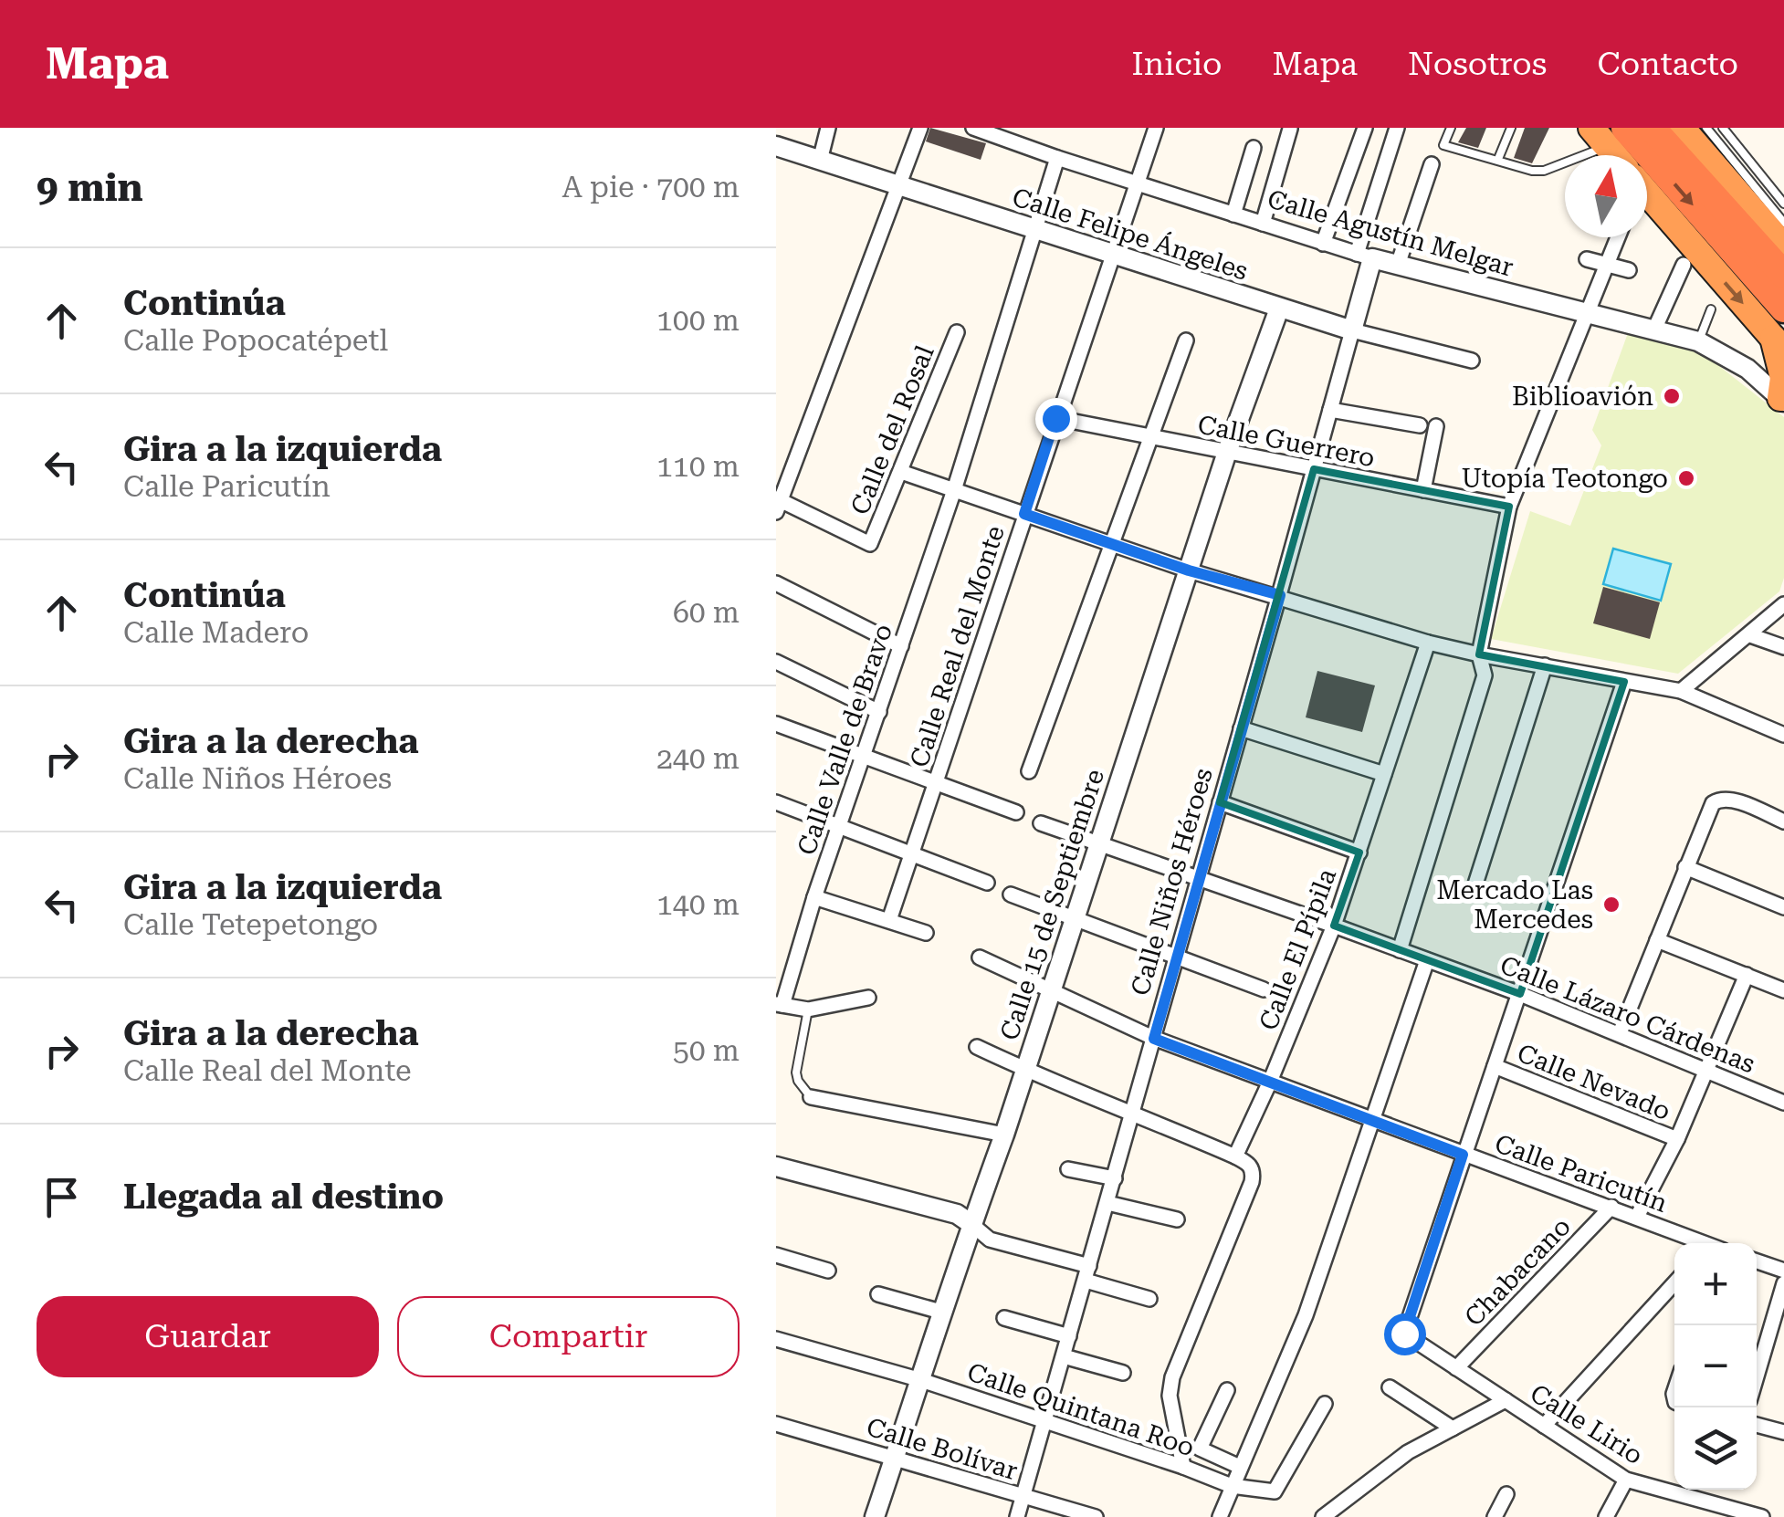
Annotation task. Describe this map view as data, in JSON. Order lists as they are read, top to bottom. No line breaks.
{"streets":{"street":["Calle Agustín Melgar","Calle Felipe Ángeles","Calle del Rosal","Calle Guerrero","Calle Real del Monte","Calle Valle de Bravo","Calle Niños Héroes","Calle 15 de Septiembre","Calle El Pípila","Calle Lázaro Cárdenas","Calle Nevado","Calle Paricutín","Chabacano","Calle Quintana Roo","Calle Lirio","Calle Bolívar"]},"crossings":[["Calle Agustín Melgar","Calle Real del Monte"],["Calle Agustín Melgar","Calle Valle de Bravo"],["Calle Agustín Melgar","Calle Niños Héroes"],["Calle Felipe Ángeles","Calle Real del Monte"],["Calle Felipe Ángeles","Calle Valle de Bravo"],["Calle Felipe Ángeles","Calle Niños Héroes"],["Calle Felipe Ángeles","Calle 15 de Septiembre"],["Calle Guerrero","Calle Real del Monte"],["Calle Guerrero","Calle Niños Héroes"],["Calle Guerrero","Calle 15 de Septiembre"],["Calle Niños Héroes","Calle Lázaro Cárdenas"],["Calle Niños Héroes","Calle Paricutín"],["Calle Niños Héroes","Calle Quintana Roo"],["Calle Niños Héroes","Calle Bolívar"],["Calle 15 de Septiembre","Calle Lázaro Cárdenas"],["Calle 15 de Septiembre","Calle Paricutín"],["Calle 15 de Septiembre","Calle Quintana Roo"],["Calle 15 de Septiembre","Calle Bolívar"],["Calle El Pípila","Calle Lázaro Cárdenas"],["Calle El Pípila","Calle Paricutín"],["Calle Paricutín","Chabacano"],["Calle Paricutín","Calle Lirio"],["Chabacano","Calle Lirio"]],"places":["Biblioavión","Utopía Teotongo","Mercado Las Mercedes"],"north":"top","page":{"header":"Mapa","nav":["Inicio","Mapa","Nosotros","Contacto"],"heading":["9 min","A pie · 700 m"],"list":[["Continúa","Calle Popocatépetl","100 m"],["Gira a la izquierda","Calle Paricutín","110 m"],["Continúa","Calle Madero","60 m"],["Gira a la derecha","Calle Niños Héroes","240 m"],["Gira a la izquierda","Calle Tetepetongo","140 m"],["Gira a la derecha","Calle Real del Monte","50 m"],"Llegada al destino"],"map_buttons":["+","−"],"buttons":["Guardar","Compartir"]}}
